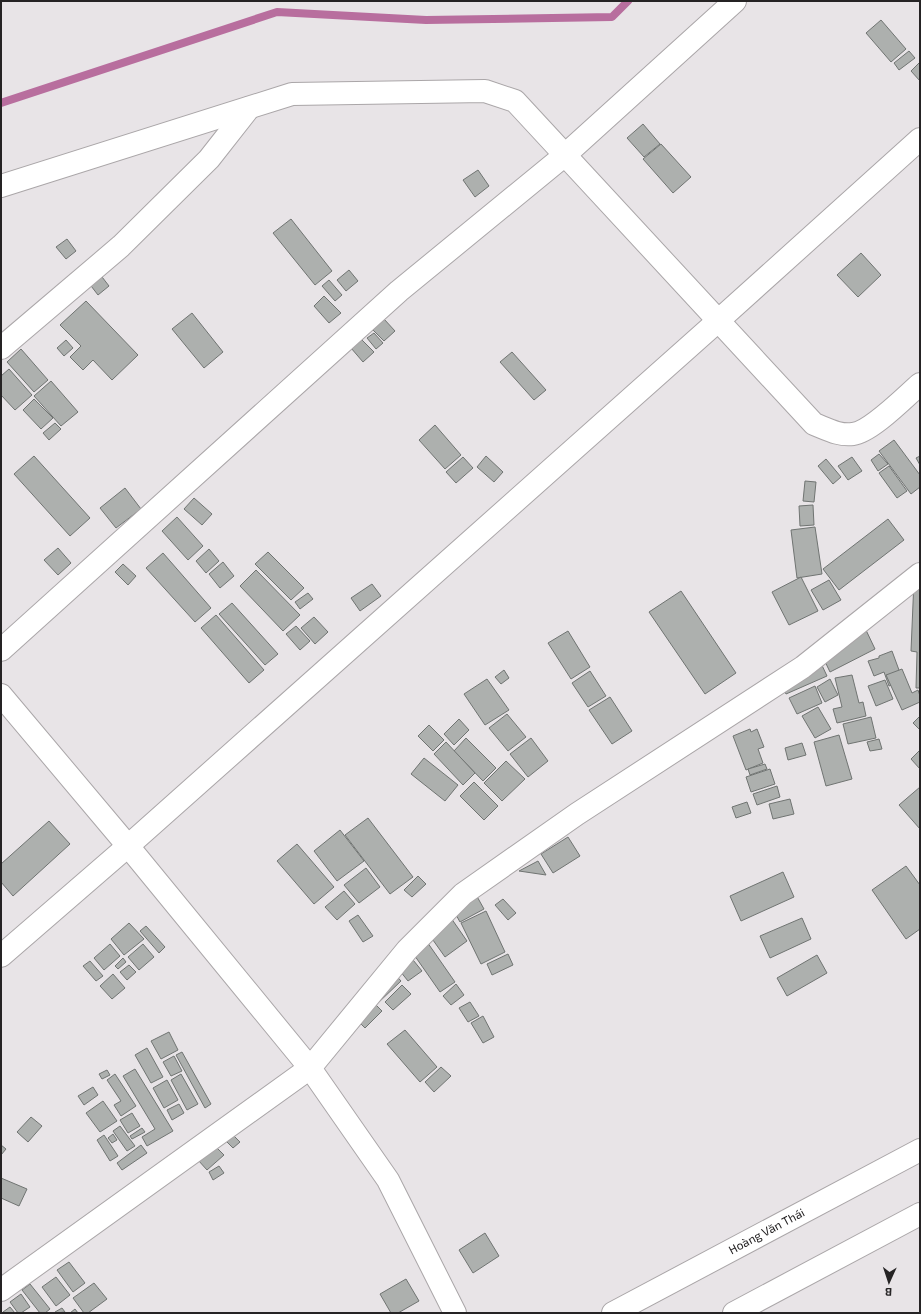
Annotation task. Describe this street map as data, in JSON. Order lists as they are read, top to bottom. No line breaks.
{"streets":{"street":["Hoàng Văn Thái"]},"north":"bottom"}
